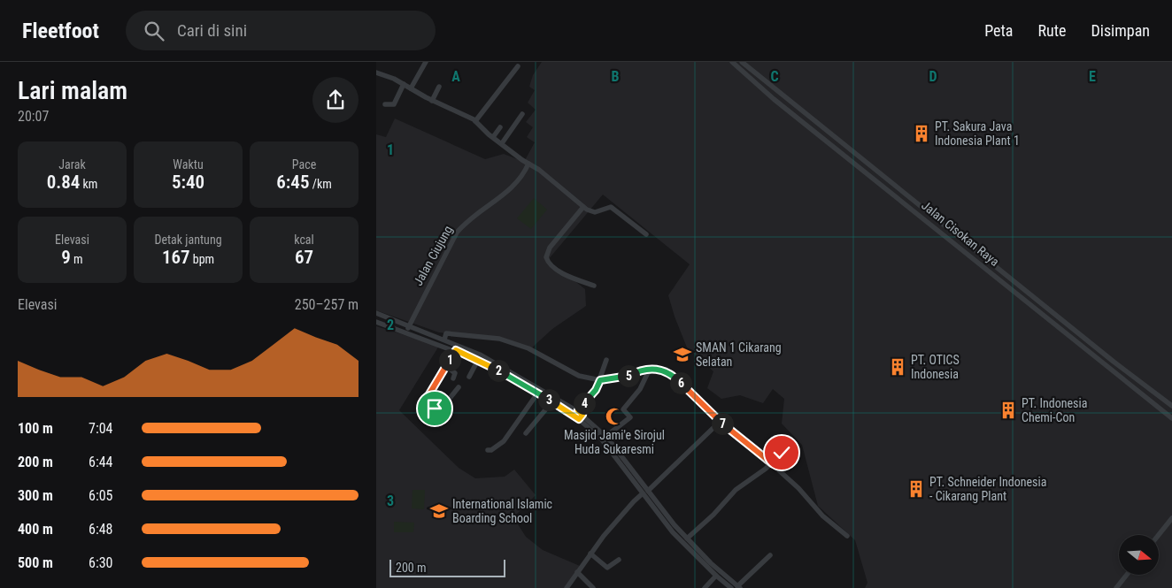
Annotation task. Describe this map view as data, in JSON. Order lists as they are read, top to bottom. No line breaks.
{"streets":{"street":["Jalan Cisokan Raya","Jalan Ciujung"]},"places":{"building":["PT. Sakura Java Indonesia Plant 1","PT. OTICS Indonesia","PT. Indonesia Chemi-Con","PT. Schneider Indonesia - Cikarang Plant"],"school or university":["SMAN 1 Cikarang Selatan","International Islamic Boarding School"],"mosque":["Masjid Jami'e Sirojul Huda Sukaresmi"]},"scale_bar":"200 m","north":"right","page":{"header":"Fleetfoot","search":"Cari di sini","nav":["Peta","Rute","Disimpan"],"heading":["Lari malam","20:07"],"stats":[["Jarak","0.84 km"],["Waktu","5:40"],["Pace","6:45 /km"],["Elevasi","9 m"],["Detak jantung","167 bpm"],["kcal","67"]],"chart":["Elevasi","250–257 m"],"pins":["1","2","5","6","3","4","7"],"list":[{"name":"100 m","note":"7:04"},{"name":"200 m","note":"6:44"},{"name":"300 m","note":"6:05"},{"name":"400 m","note":"6:48"},{"name":"500 m","note":"6:30"}],"scale":"200 m"},"grid":{"columns":["A","B","C","D","E"],"rows":["1","2","3"]}}
